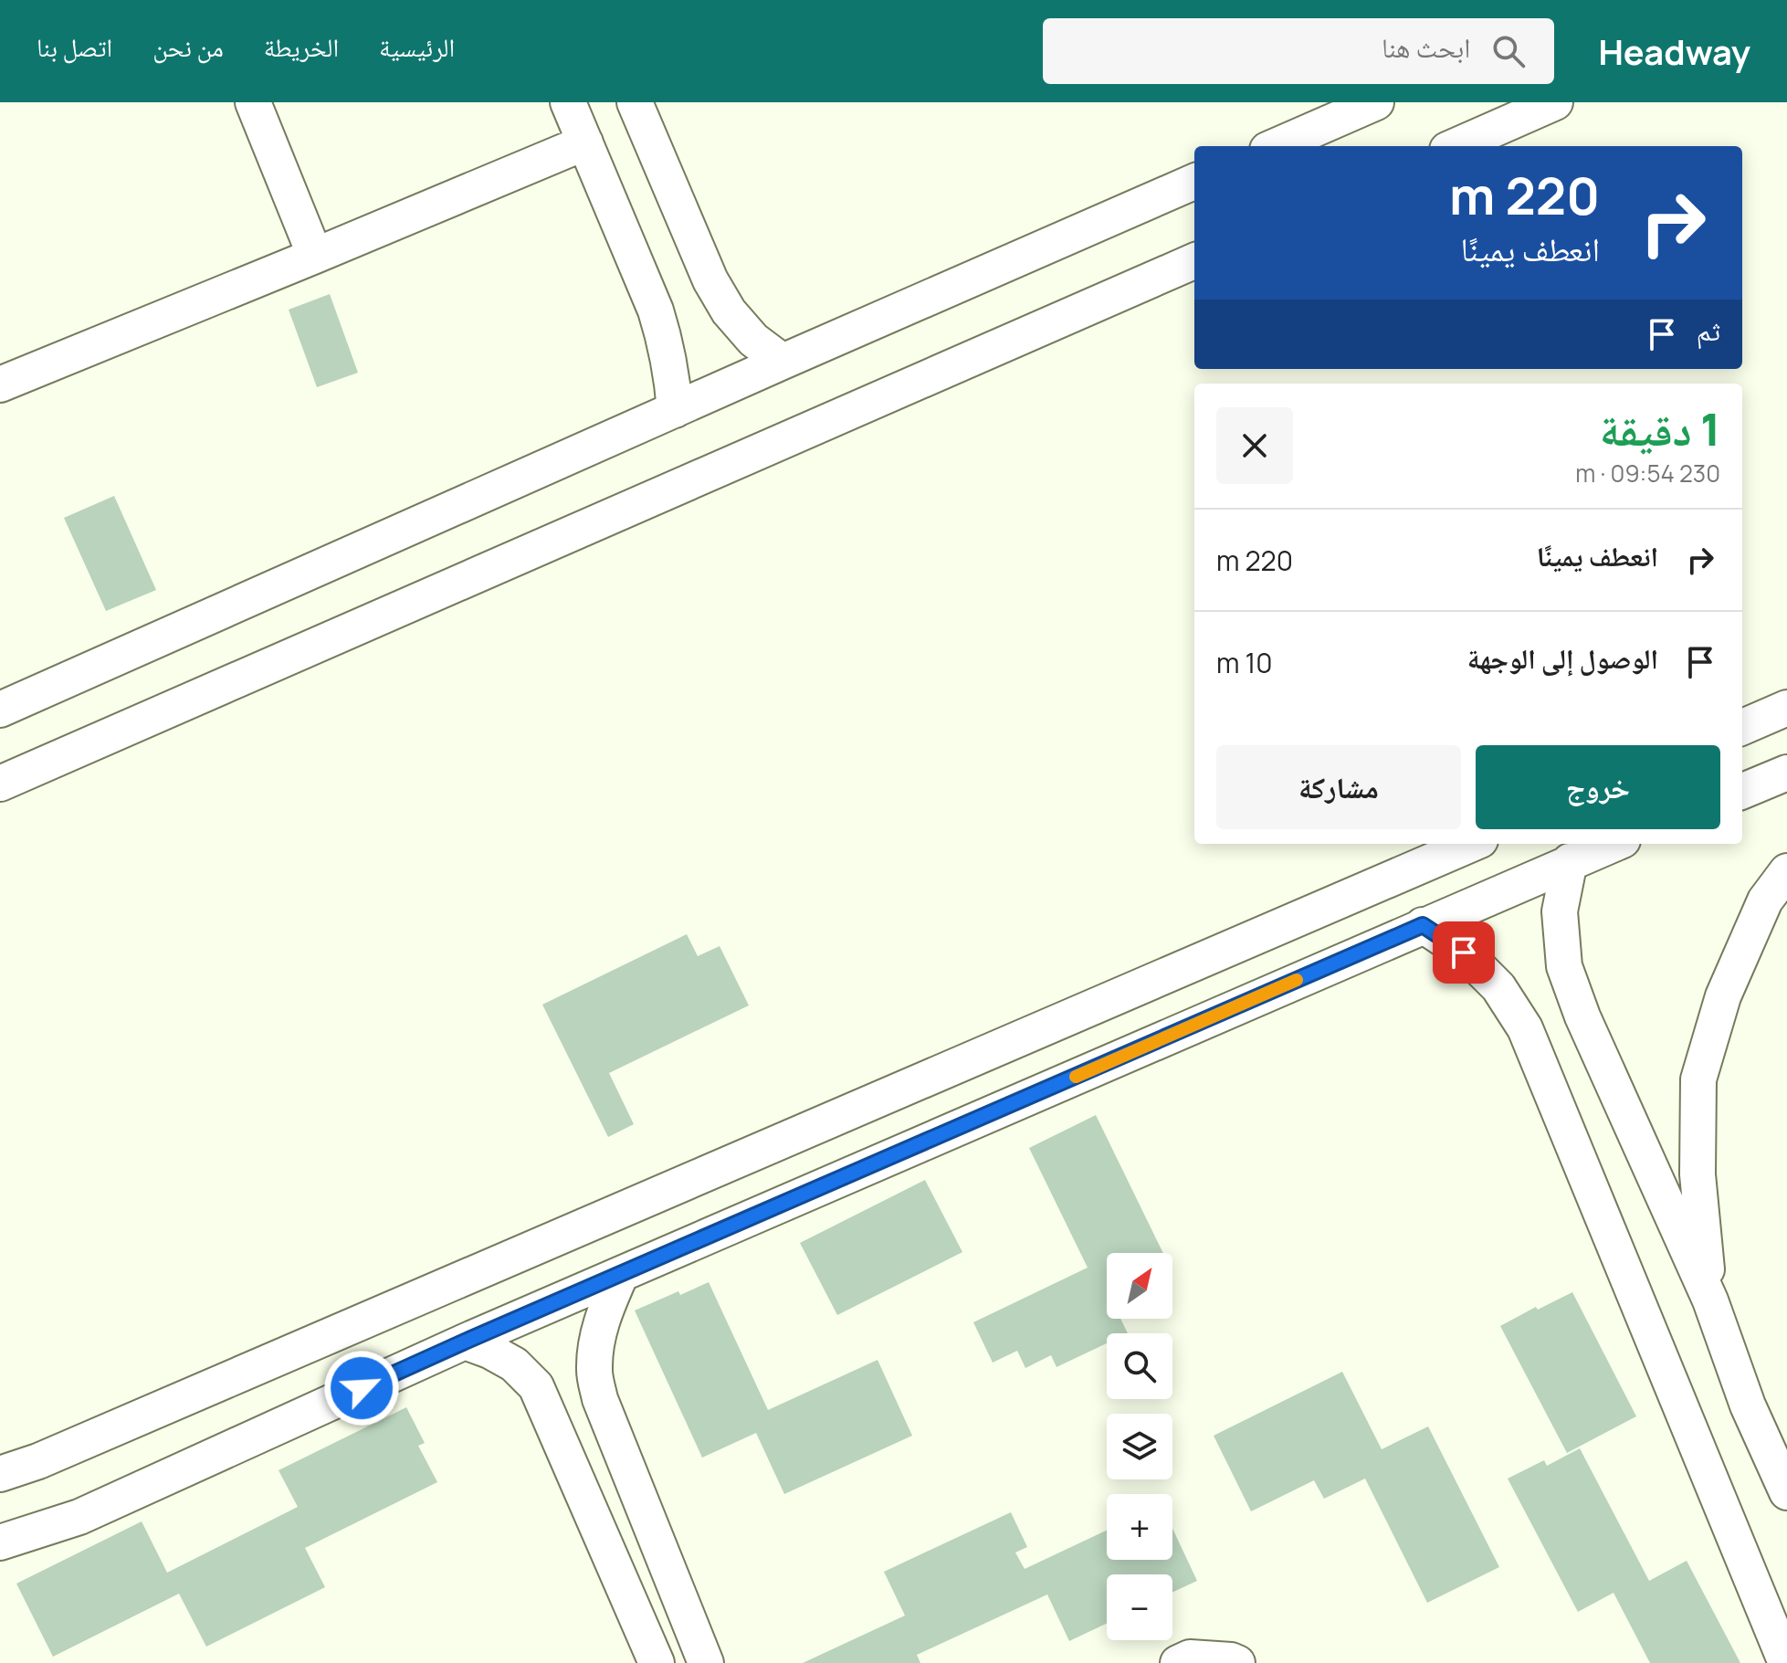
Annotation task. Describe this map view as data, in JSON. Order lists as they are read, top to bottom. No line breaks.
{"north":"top right","page":{"header":"Headway","search":"ابحث هنا","nav":["الرئيسية","الخريطة","من نحن","اتصل بنا"],"turn":["220 m","انعطف يمينًا"],"then":"ثم","heading":["1 دقيقة","230 m · 09:54"],"list":[{"name":"انعطف يمينًا","value":"220 m"},{"name":"الوصول إلى الوجهة","value":"10 m"}],"buttons":["خروج","مشاركة"],"map_buttons":["+","−"]}}
